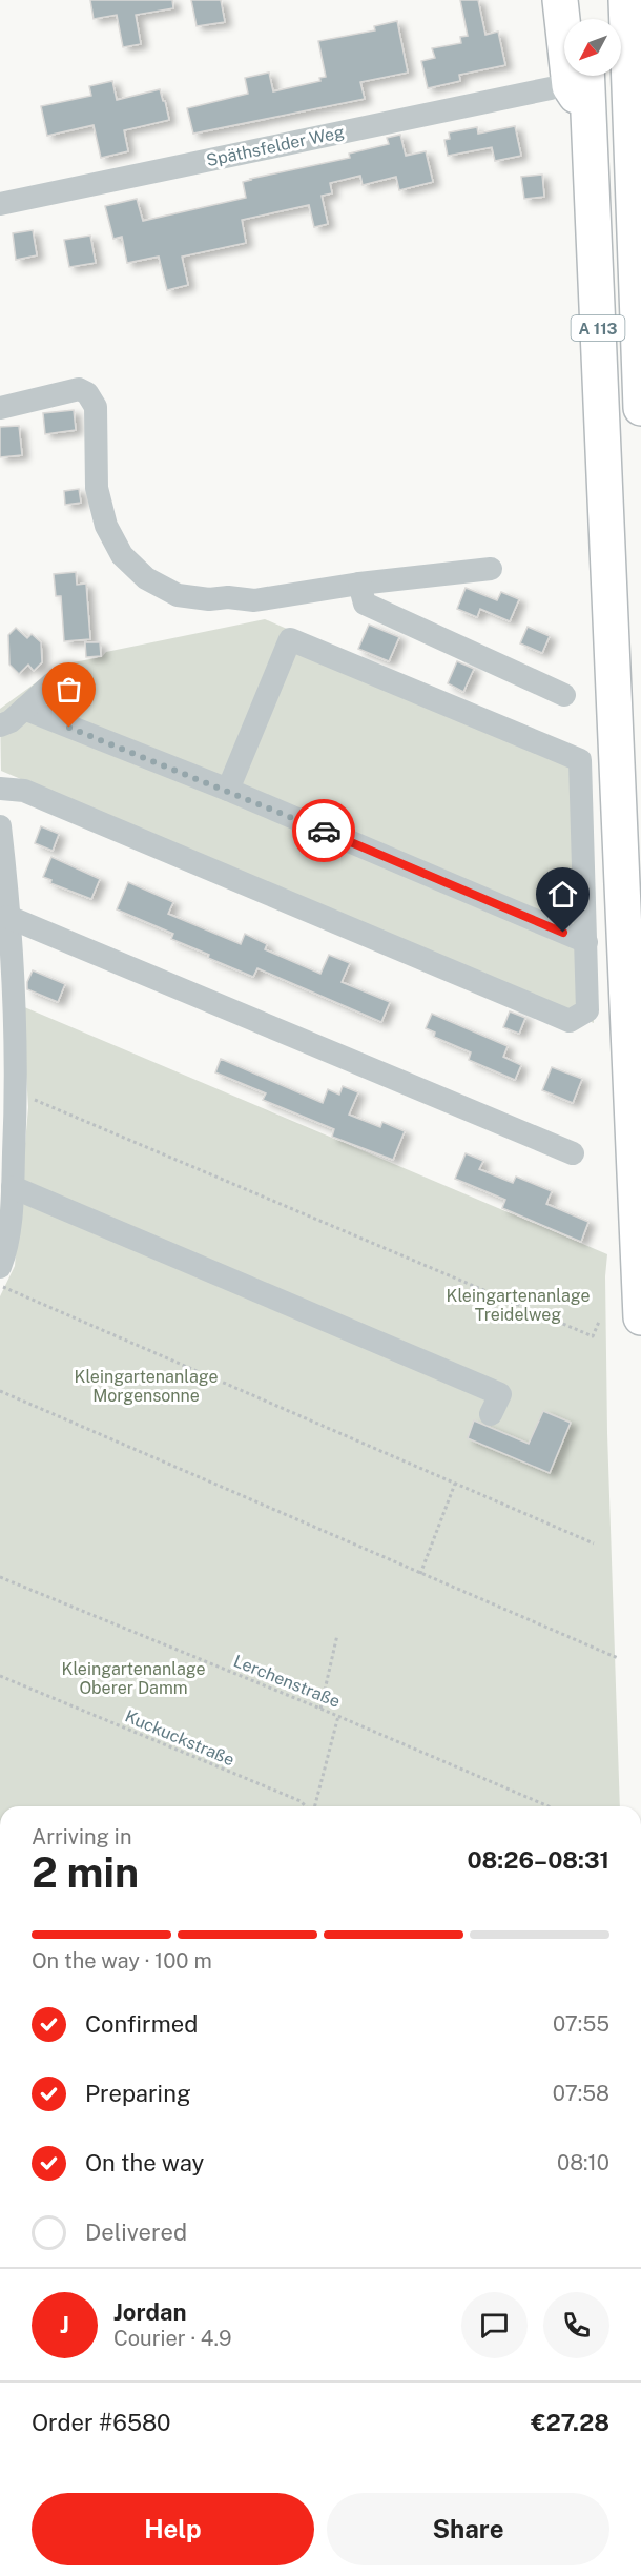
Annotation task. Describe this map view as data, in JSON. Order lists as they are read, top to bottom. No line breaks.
{"streets":{"highway":["A 113"],"street":["Späthsfelder Weg"],"path":["Lerchenstraße","Kuckuckstraße"]},"parks":["Kleingartenanlage Treidelweg","Kleingartenanlage Morgensonne","Kleingartenanlage Oberer Damm"],"north":"bottom left","page":{"heading":["2 min","Arriving in","08:26–08:31"],"panel":["Jordan","Courier · 4.9","Order #6580","€27.28"],"bar":"On the way · 100 m","list":[["Confirmed","07:55"],["Preparing","07:58"],["On the way","08:10"],"Delivered"],"round":"J","buttons":["Help","Share"]}}
